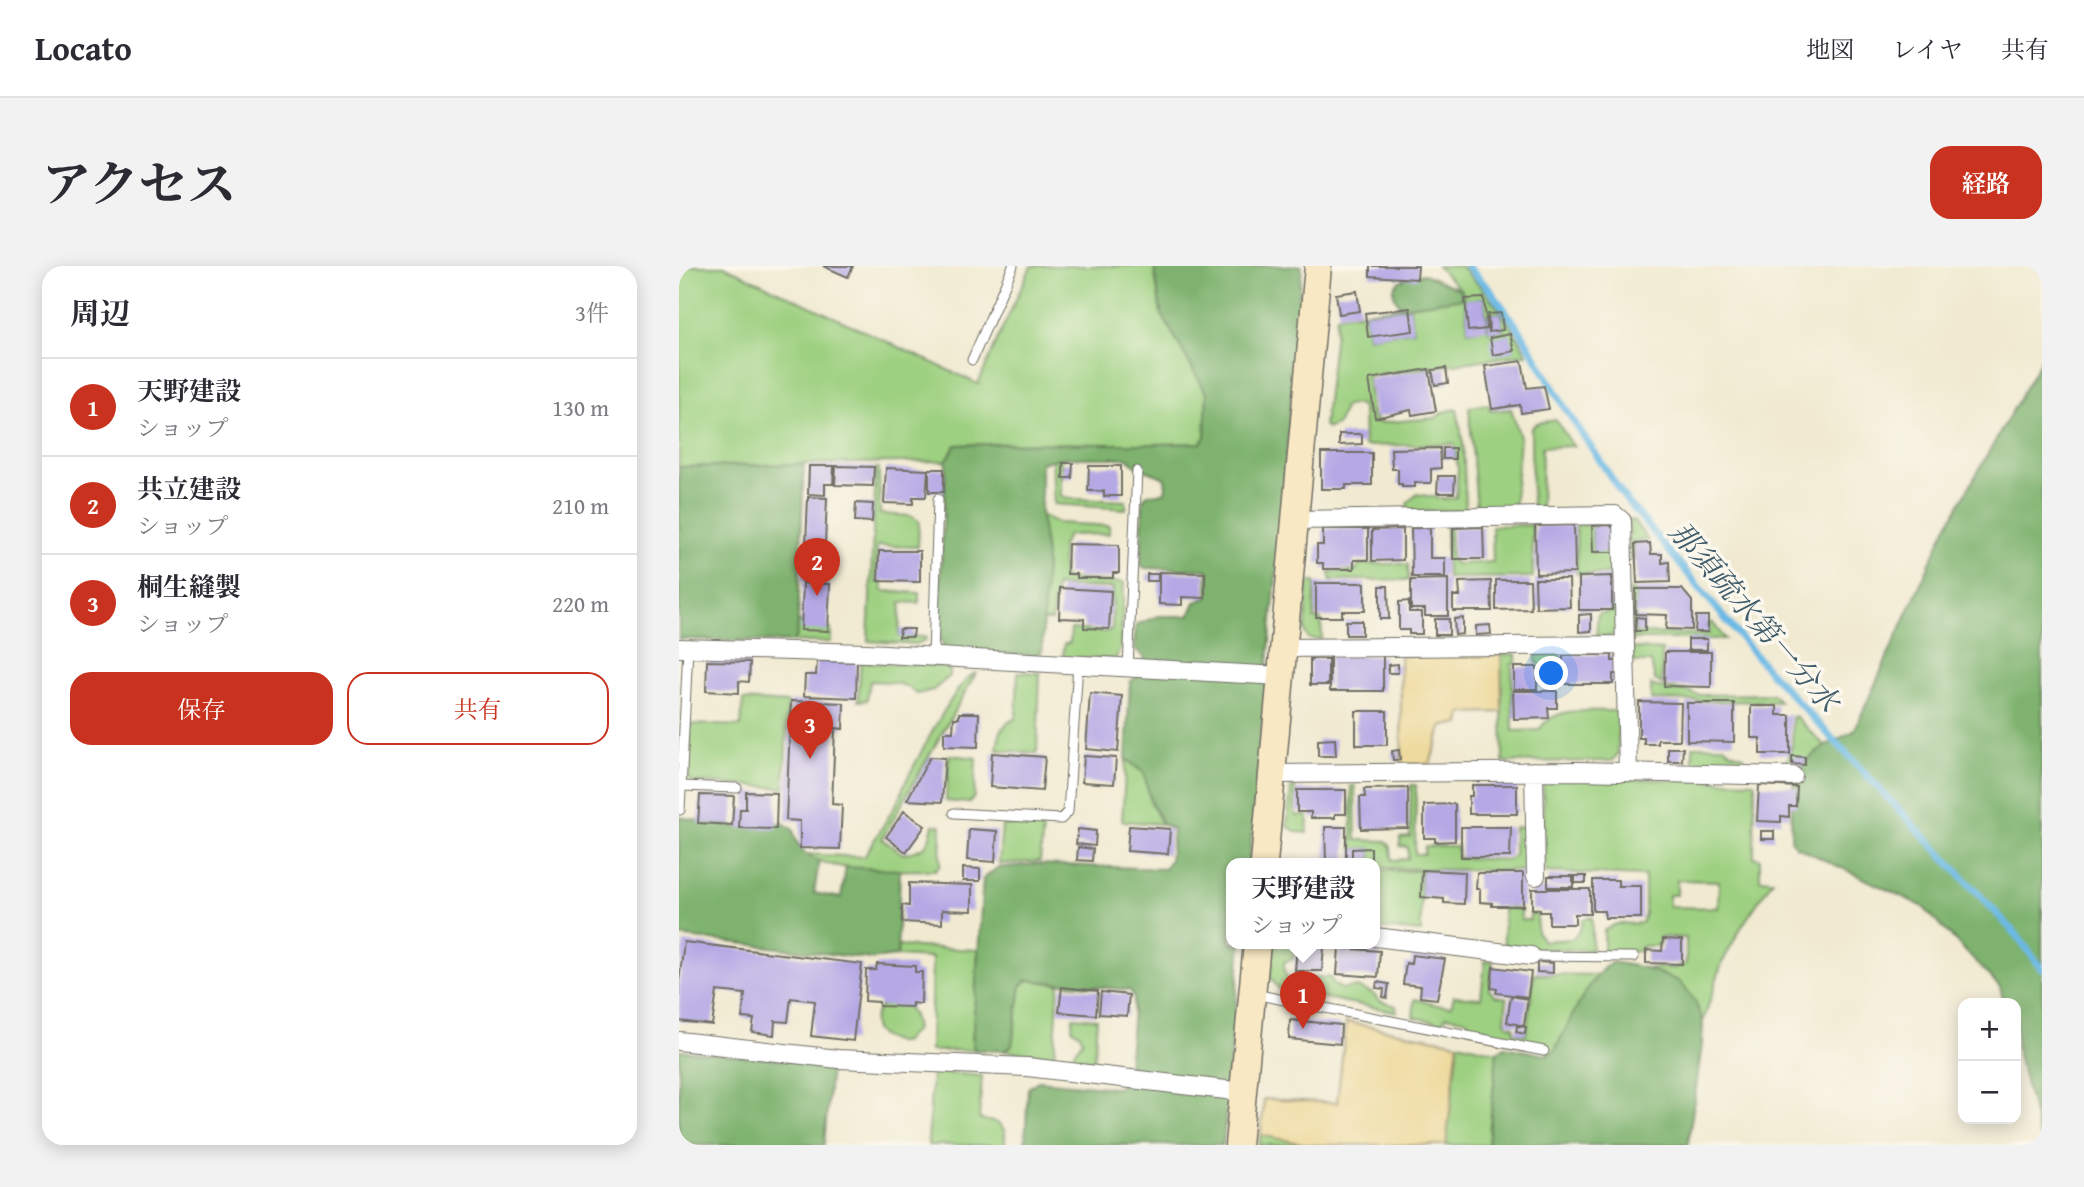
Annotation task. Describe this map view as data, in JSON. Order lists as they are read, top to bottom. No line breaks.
{"water":["那須疏水第一分水"],"page":{"header":"Locato","nav":["地図","レイヤ","共有"],"title":"アクセス","buttons":["経路",["保存","共有"]],"heading":["周辺","3件"],"list":[{"mark":"1","name":"天野建設","note":"ショップ","value":"130 m"},{"mark":"2","name":"共立建設","note":"ショップ","value":"210 m"},{"mark":"3","name":"桐生縫製","note":"ショップ","value":"220 m"}],"pins":["2","3","1"],"popup":["天野建設","ショップ"],"map_buttons":["+","−"]}}
